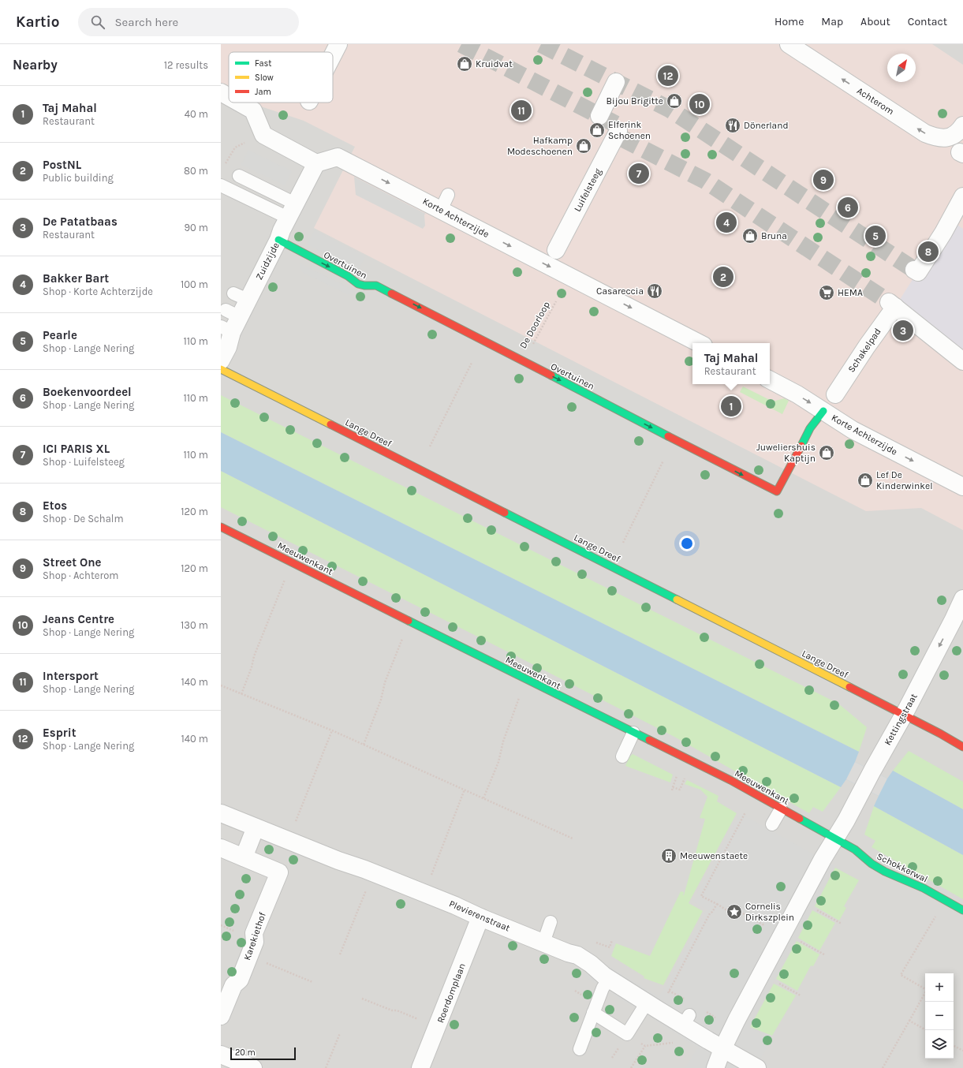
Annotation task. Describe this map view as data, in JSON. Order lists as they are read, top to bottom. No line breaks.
{"streets":{"street":["Achterom","Luifelsteeg","Korte Achterzijde","Zuidzijde","Overtuinen","Schakelpad","Lange Dreef","Meeuwenkant","Kettingstraat","Schokkerwal","Plevierenstraat","Karekiethof","Roerdomplaan"],"path":["De Doorloop"]},"crossings":[["Korte Achterzijde","Zuidzijde"],["Korte Achterzijde","Overtuinen"],["Zuidzijde","Overtuinen"],["Lange Dreef","Kettingstraat"],["Meeuwenkant","Kettingstraat"],["Meeuwenkant","Schokkerwal"],["Kettingstraat","Schokkerwal"],["Plevierenstraat","Roerdomplaan"]],"one_way":["Achterom","Korte Achterzijde","Overtuinen","Kettingstraat"],"places":{"shop":["Kruidvat","Bijou Brigitte","Elferink Schoenen","Hafkamp Modeschoenen","Bruna","Juweliershuis Kaptijn","Lef De Kinderwinkel"],"restaurant":["Dönerland","Casareccia"],"supermarket":["HEMA"],"building":["Meeuwenstaete"],"place":["Cornelis Dirkszplein"]},"legend":["Fast","Slow","Jam"],"scale_bar":"20 m","north":"top right","page":{"header":"Kartio","search":"Search here","nav":["Home","Map","About","Contact"],"heading":["Nearby","12 results"],"pins":["12","10","11","7","9","6","4","5","8","2","3","1"],"list":[{"mark":"1","name":"Taj Mahal","note":"Restaurant","value":"40 m"},{"mark":"2","name":"PostNL","note":"Public building","value":"80 m"},{"mark":"3","name":"De Patatbaas","note":"Restaurant","value":"90 m"},{"mark":"4","name":"Bakker Bart","note":"Shop · Korte Achterzijde","value":"100 m"},{"mark":"5","name":"Pearle","note":"Shop · Lange Nering","value":"110 m"},{"mark":"6","name":"Boekenvoordeel","note":"Shop · Lange Nering","value":"110 m"},{"mark":"7","name":"ICI PARIS XL","note":"Shop · Luifelsteeg","value":"110 m"},{"mark":"8","name":"Etos","note":"Shop · De Schalm","value":"120 m"},{"mark":"9","name":"Street One","note":"Shop · Achterom","value":"120 m"},{"mark":"10","name":"Jeans Centre","note":"Shop · Lange Nering","value":"130 m"},{"mark":"11","name":"Intersport","note":"Shop · Lange Nering","value":"140 m"},{"mark":"12","name":"Esprit","note":"Shop · Lange Nering","value":"140 m"}],"popup":["Taj Mahal","Restaurant"],"map_buttons":["+","−"],"scale":"20 m"}}
